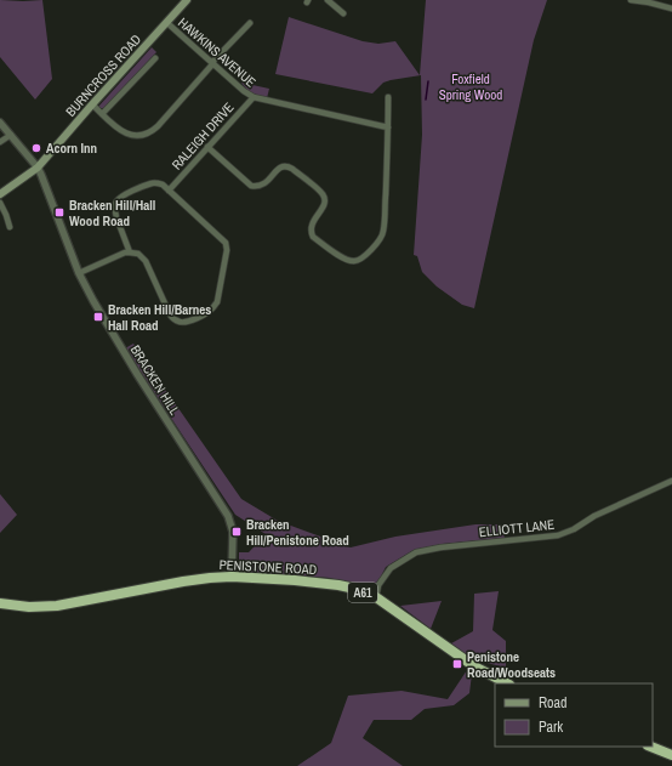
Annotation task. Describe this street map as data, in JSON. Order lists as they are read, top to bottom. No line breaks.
{"streets":{"highway":["PENISTONE ROAD","A61"],"main road":["BURNCROSS ROAD"],"street":["HAWKINS AVENUE","RALEIGH DRIVE","BRACKEN HILL","ELLIOTT LANE"]},"crossings":[["HAWKINS AVENUE","BURNCROSS ROAD"],["HAWKINS AVENUE","RALEIGH DRIVE"],["BURNCROSS ROAD","BRACKEN HILL"],["BRACKEN HILL","PENISTONE ROAD"],["ELLIOTT LANE","PENISTONE ROAD"]],"parks":["Foxfield Spring Wood"],"places":{"other":["Acorn Inn"],"transit":["Bracken Hill/Hall Wood Road","Bracken Hill/Barnes Hall Road","Bracken Hill/Penistone Road","Penistone Road/Woodseats"]},"legend":["Road","Park"]}
